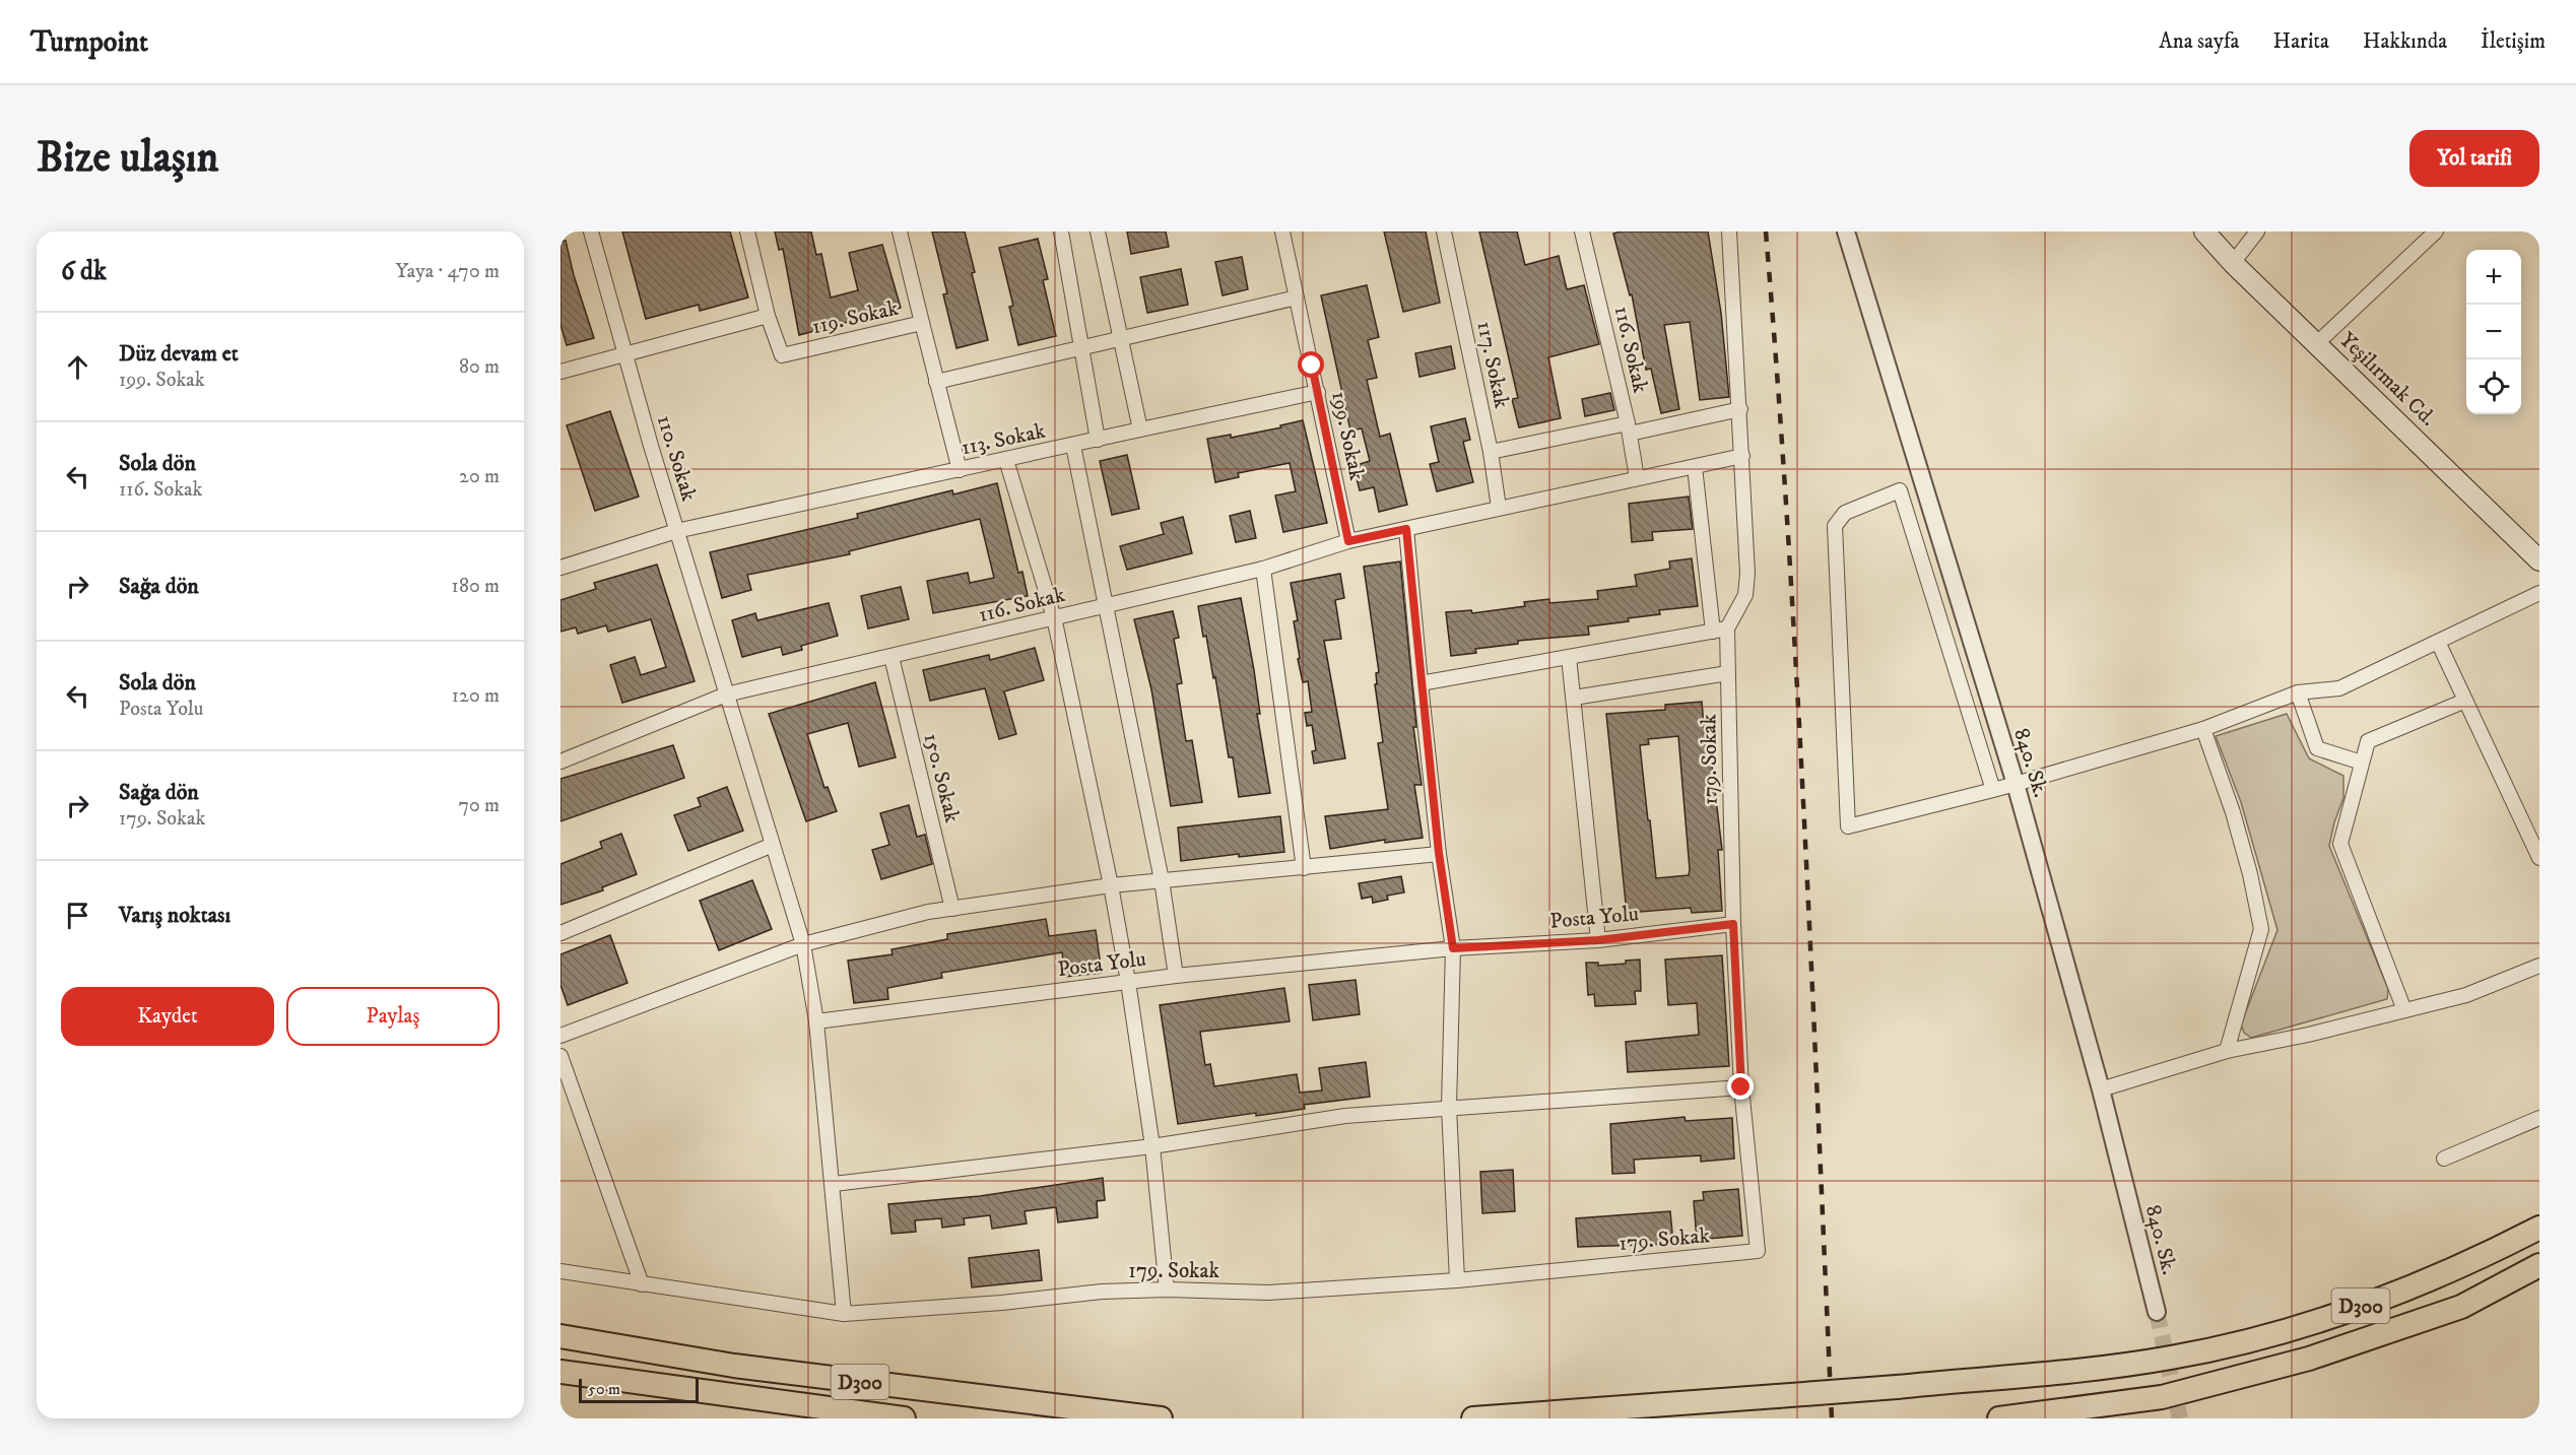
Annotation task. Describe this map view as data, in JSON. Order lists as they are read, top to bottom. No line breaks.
{"streets":{"highway":["D300"],"main road":["Yeşilırmak Cd."],"street":["119. Sokak","116. Sokak","117. Sokak","199. Sokak","113. Sokak","110. Sokak","179. Sokak","840. Sk.","150. Sokak","Posta Yolu"]},"crossings":[["116. Sokak","117. Sokak"],["116. Sokak","199. Sokak"],["116. Sokak","110. Sokak"],["116. Sokak","179. Sokak"],["116. Sokak","150. Sokak"],["199. Sokak","113. Sokak"],["113. Sokak","110. Sokak"],["179. Sokak","Posta Yolu"]],"scale_bar":"50 m","page":{"header":"Turnpoint","nav":["Ana sayfa","Harita","Hakkında","İletişim"],"buttons":["Yol tarifi",["Kaydet","Paylaş"]],"title":"Bize ulaşın","heading":["6 dk","Yaya · 470 m"],"map_buttons":["+","−"],"list":[["Düz devam et","199. Sokak","80 m"],["Sola dön","116. Sokak","20 m"],["Sağa dön","180 m"],["Sola dön","Posta Yolu","120 m"],["Sağa dön","179. Sokak","70 m"],"Varış noktası"],"scale":"50 m"}}
